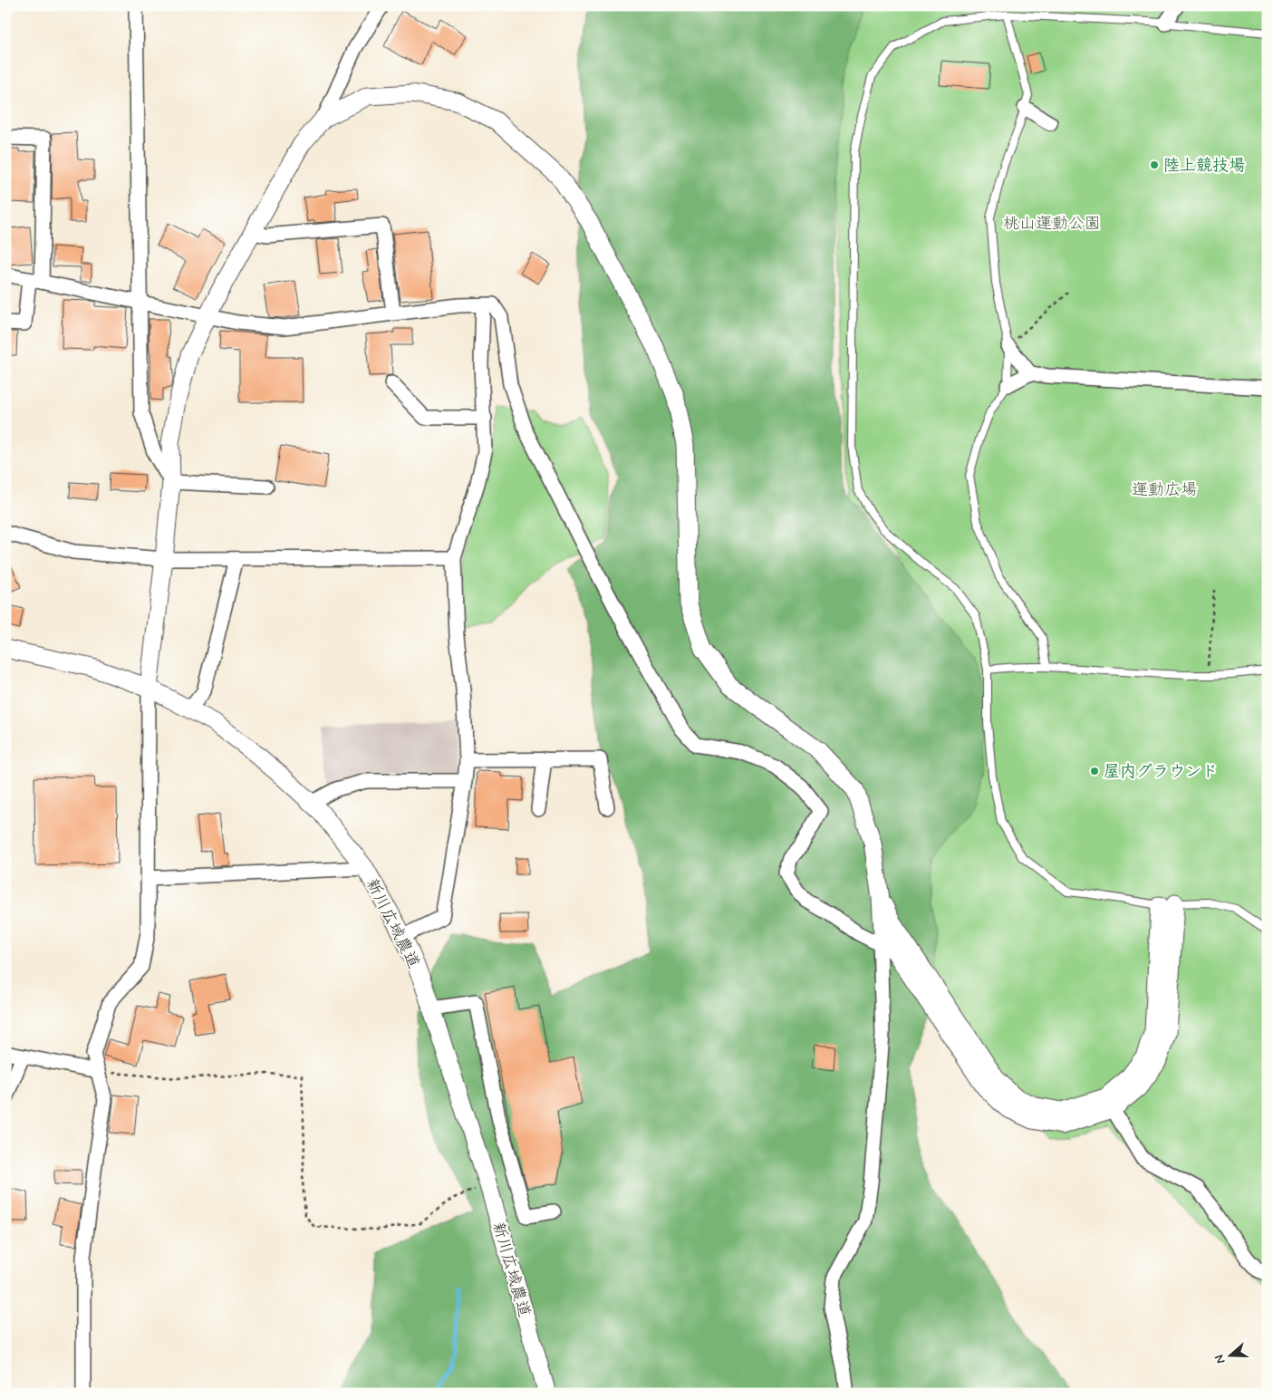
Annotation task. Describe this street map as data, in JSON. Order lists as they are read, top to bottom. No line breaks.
{"streets":{"street":["新川広域農道"]},"parks":["桃山運動公園","運動広場"],"places":["陸上競技場","屋内グラウンド"],"north":"left"}
